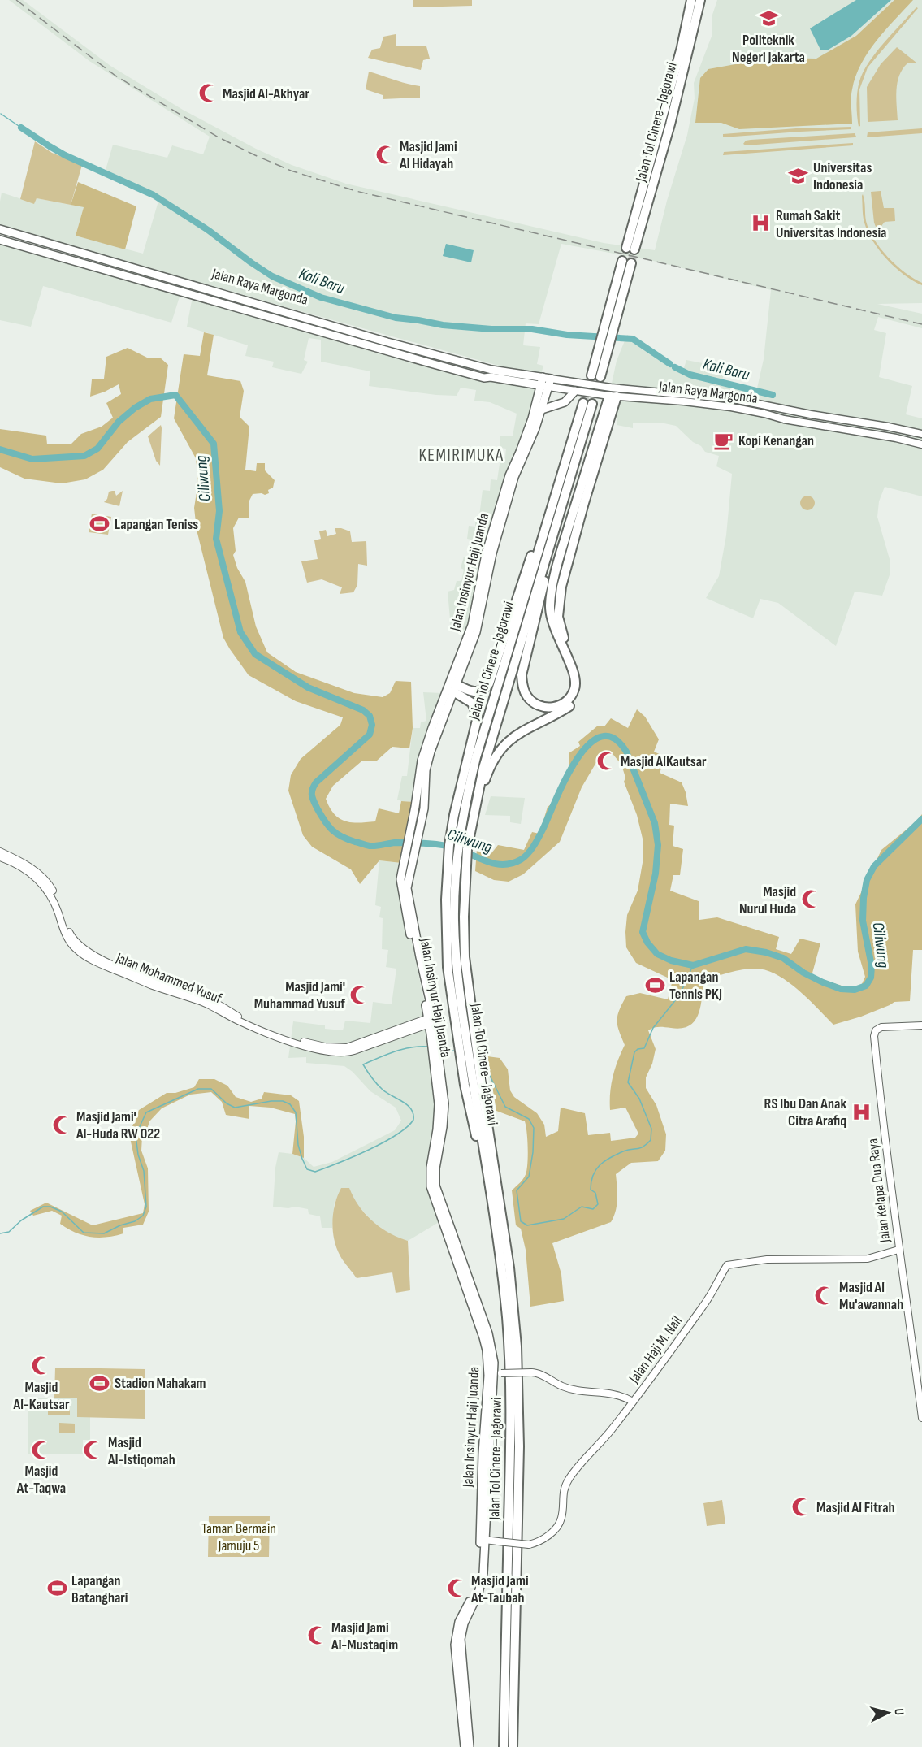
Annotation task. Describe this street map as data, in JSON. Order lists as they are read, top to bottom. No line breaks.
{"streets":{"highway":["Jalan Tol Cinere–Jagorawi","Jalan Raya Margonda","Jalan Insinyur Haji Juanda"],"main road":["Jalan Mohammed Yusuf","Jalan Kelapa Dua Raya","Jalan Haji M. Nail"]},"crossings":[["Jalan Raya Margonda","Jalan Insinyur Haji Juanda"],["Jalan Insinyur Haji Juanda","Jalan Mohammed Yusuf"],["Jalan Insinyur Haji Juanda","Jalan Haji M. Nail"],["Jalan Kelapa Dua Raya","Jalan Haji M. Nail"]],"districts":["KEMIRIMUKA"],"water":["Kali Baru","Ciliwung"],"parks":["Taman Bermain Jamuju 5"],"places":{"school or university":["Politeknik Negeri Jakarta","Universitas Indonesia"],"mosque":["Masjid Al-Akhyar","Masjid Jami Al Hidayah","Masjid AlKautsar","Masjid Nurul Huda","Masjid Jami' Muhammad Yusuf","Masjid Jami' Al-Huda RW 022","Masjid Al Mu'awannah","Masjid Al-Kautsar","Masjid At-Taqwa","Masjid Al-Istiqomah","Masjid Al Fitrah","Masjid Jami At-Taubah","Masjid Jami Al-Mustaqim"],"hospital":["Rumah Sakit Universitas Indonesia","RS Ibu Dan Anak Citra Arafiq"],"cafe":["Kopi Kenangan"],"sports":["Lapangan Teniss","Lapangan Tennis PKJ","Stadion Mahakam","Lapangan Batanghari"]},"north":"right"}
